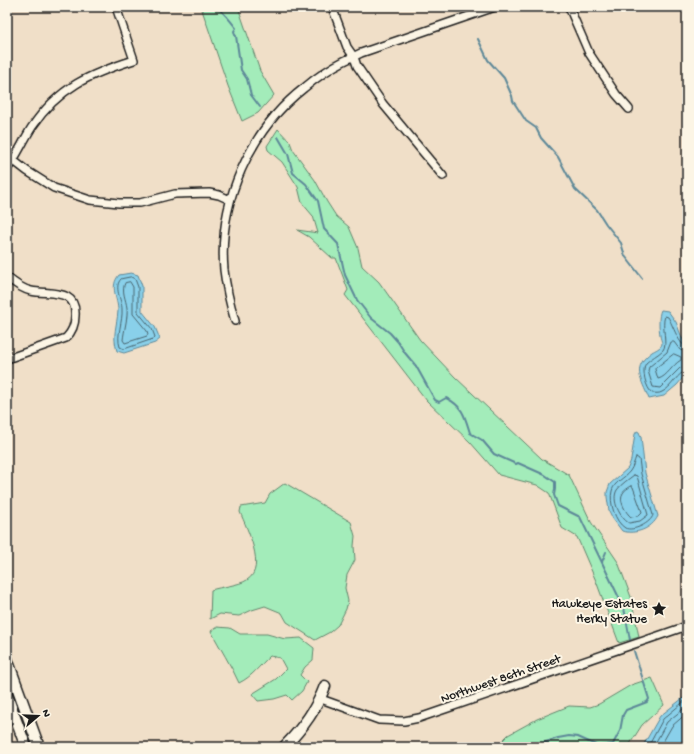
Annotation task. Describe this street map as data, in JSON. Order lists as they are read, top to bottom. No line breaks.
{"streets":{"street":["Northwest 86th Street"]},"places":{"place":["Hawkeye Estates Herky Statue"]},"north":"right"}
